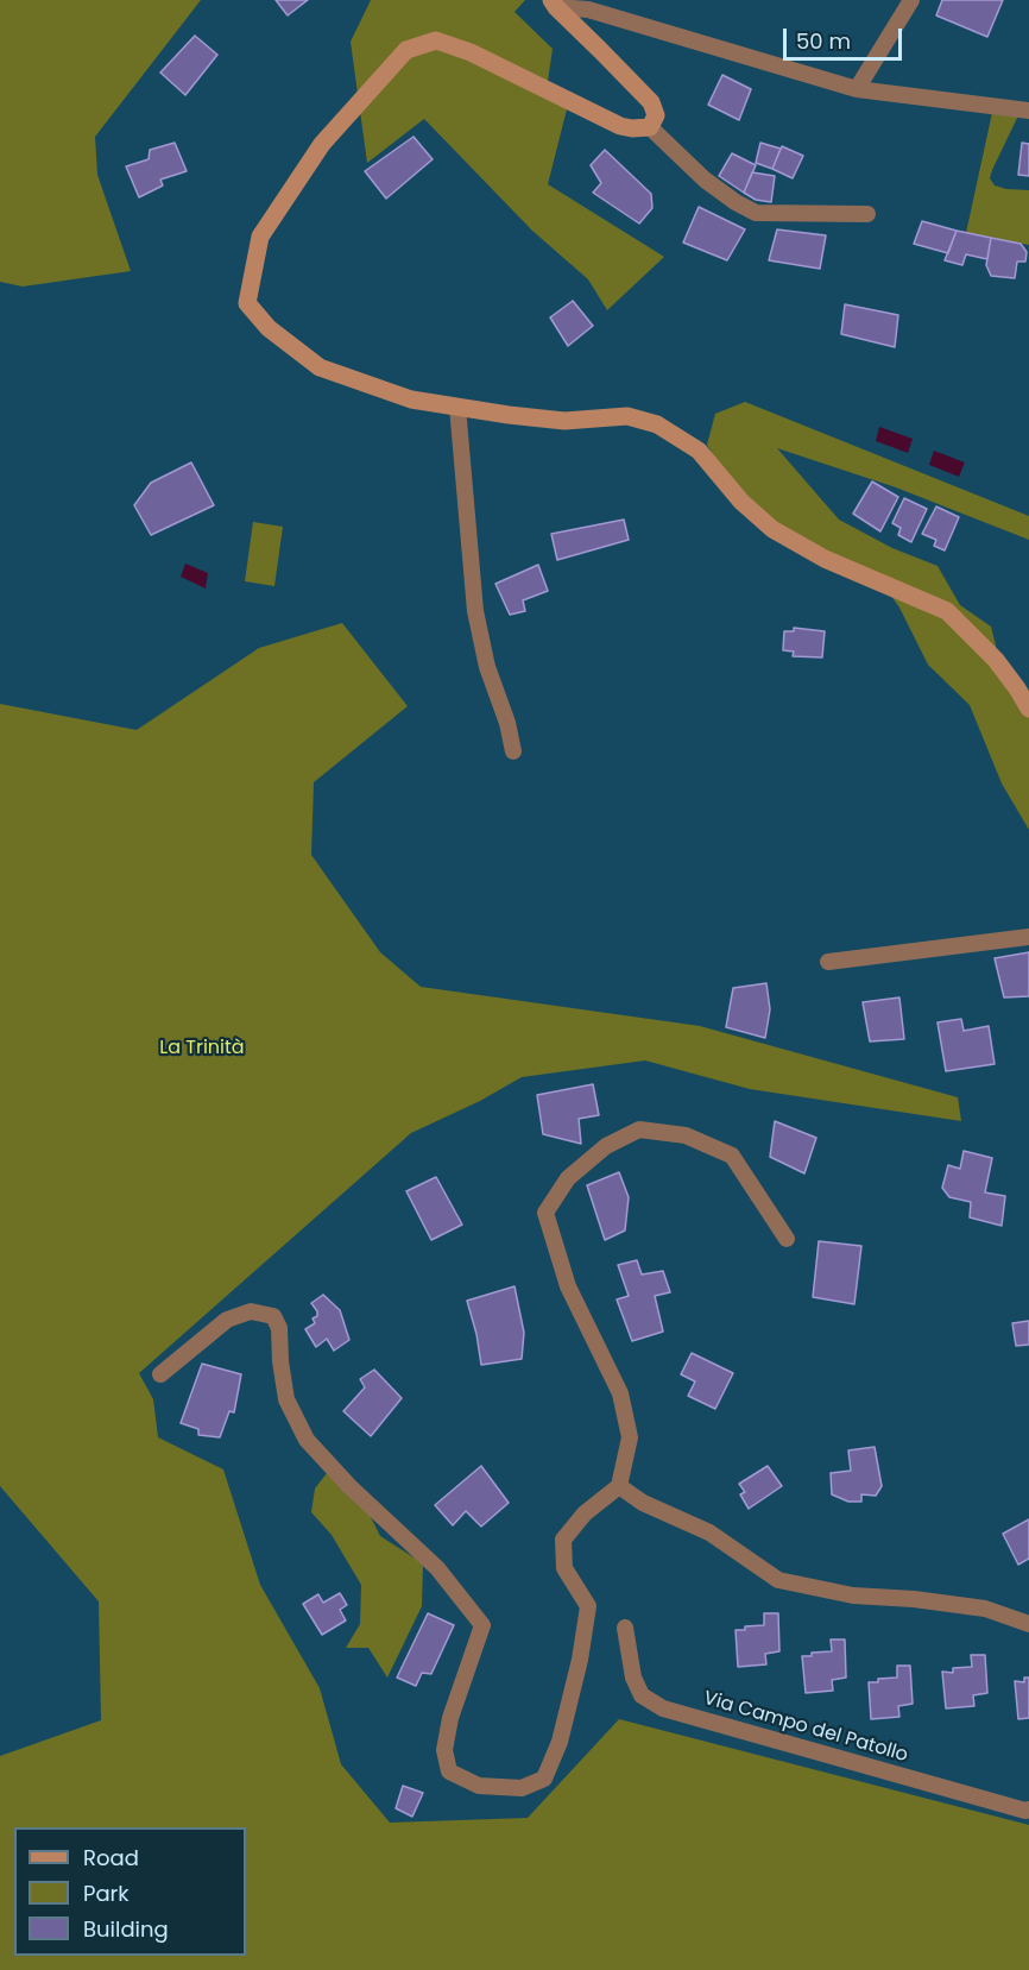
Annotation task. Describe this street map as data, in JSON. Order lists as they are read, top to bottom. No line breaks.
{"streets":{"street":["Via Campo del Patollo"]},"parks":["La Trinità"],"legend":["Road","Park","Building"],"scale_bar":"50 m"}
